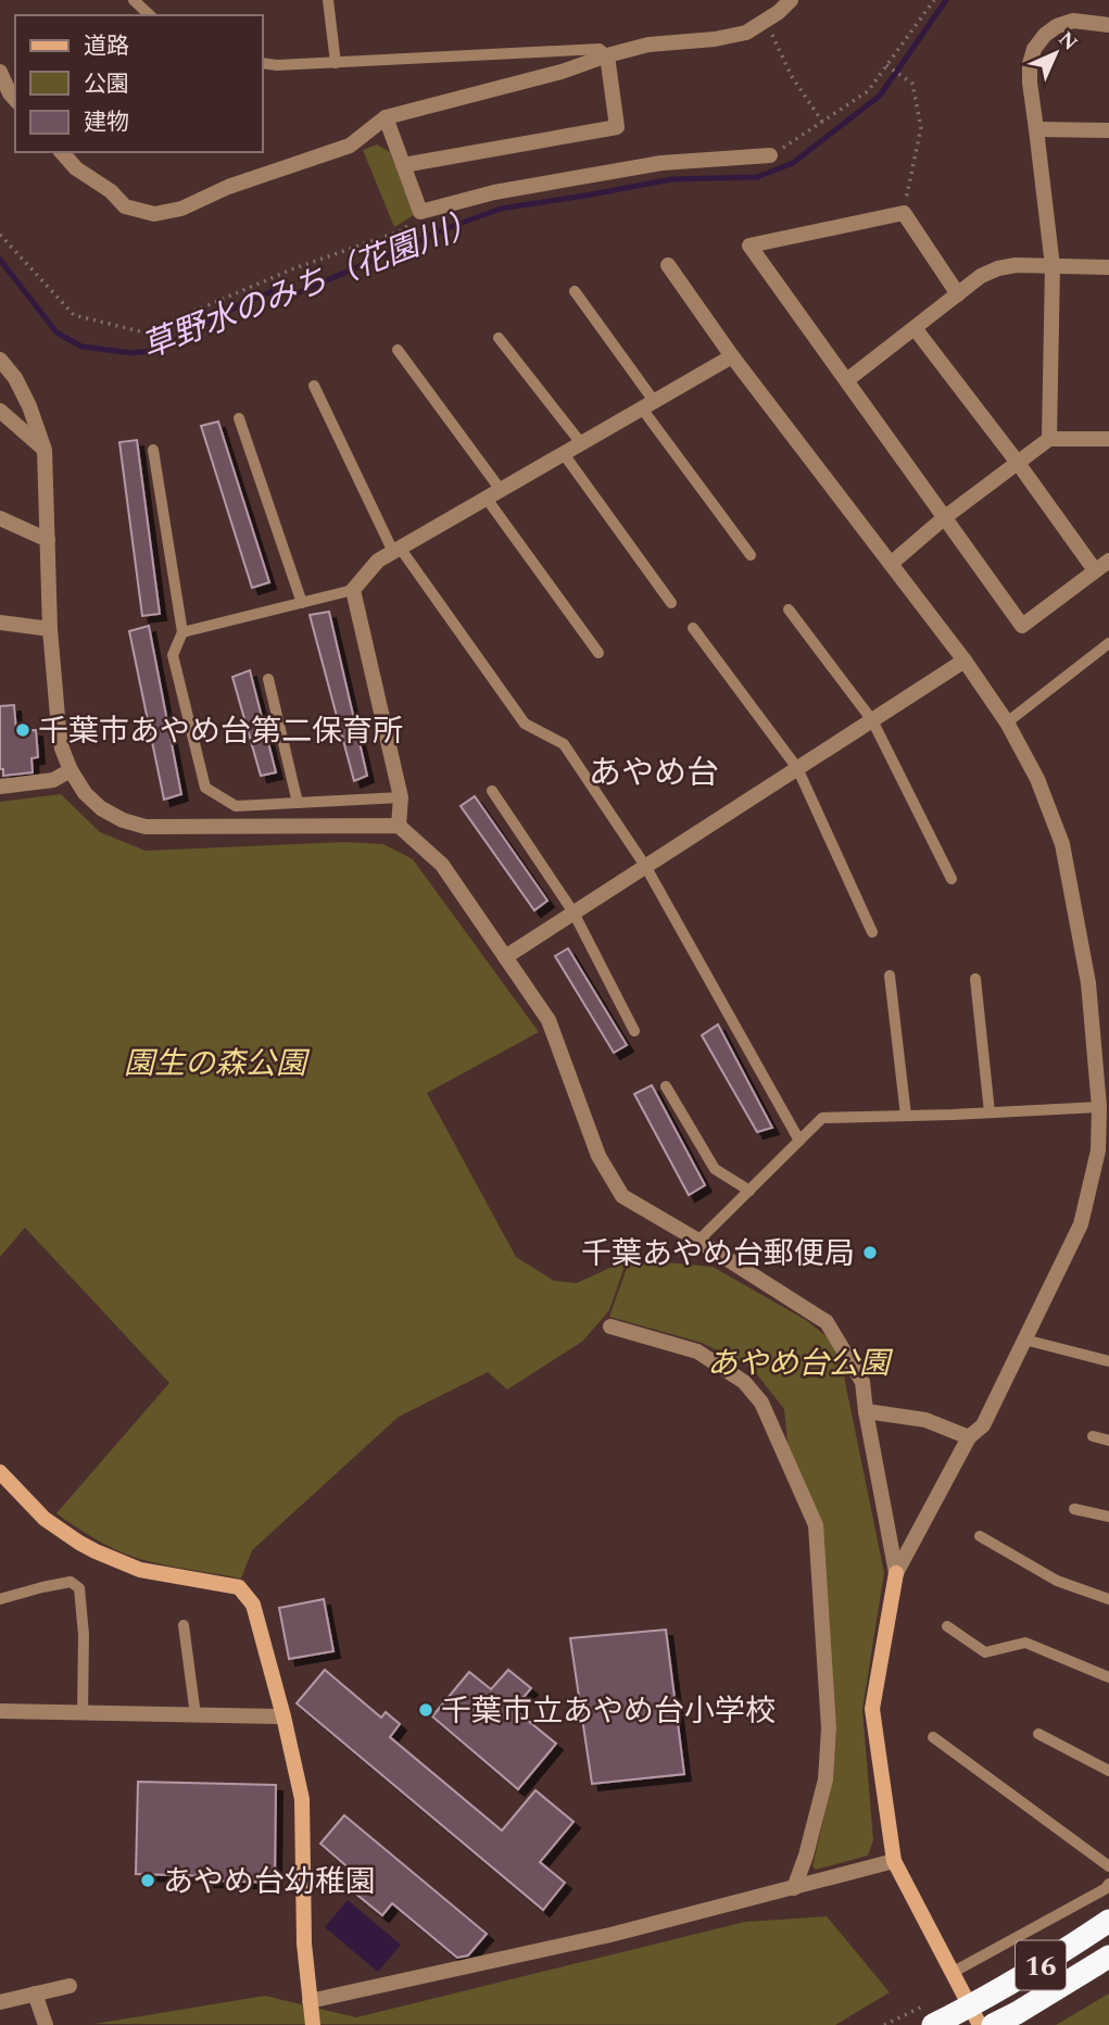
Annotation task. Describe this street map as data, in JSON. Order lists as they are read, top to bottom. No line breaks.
{"streets":{"highway":["16"]},"districts":["あやめ台"],"water":["草野水のみち（花園川）"],"parks":["園生の森公園","あやめ台公園"],"places":["千葉市あやめ台第二保育所","千葉あやめ台郵便局","千葉市立あやめ台小学校","あやめ台幼稚園"],"legend":["道路","公園","建物"],"north":"top right"}
